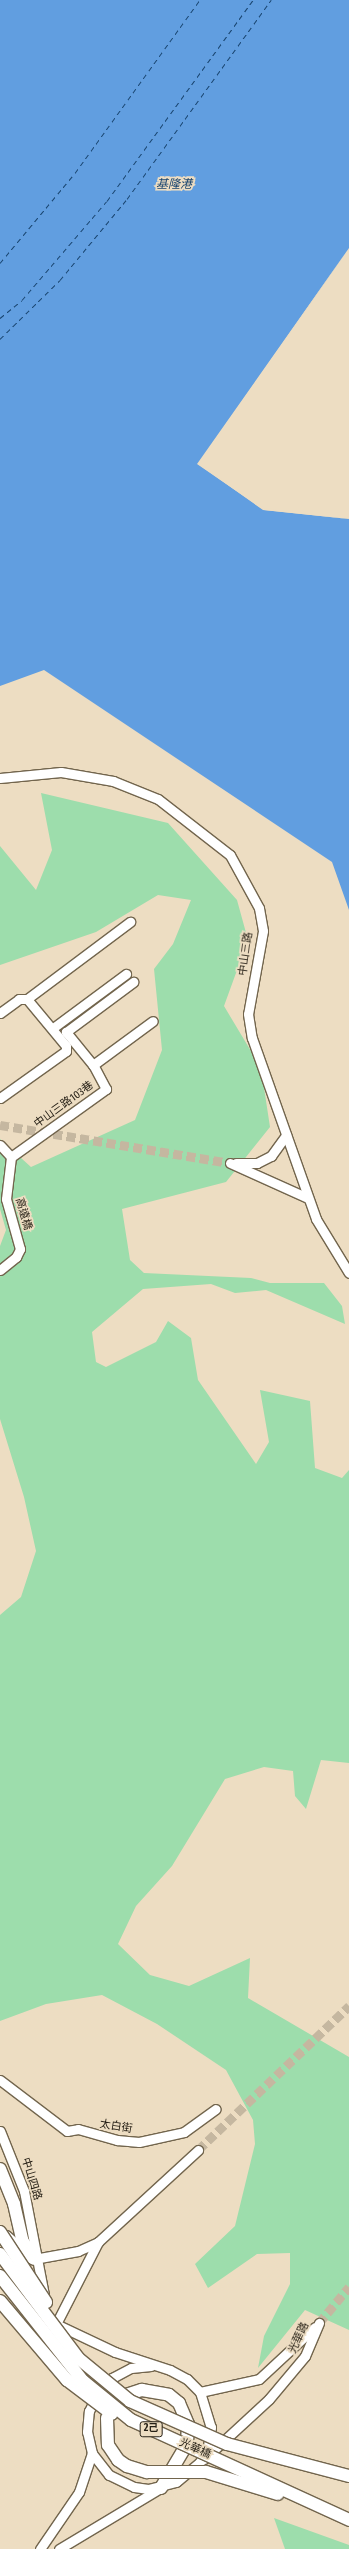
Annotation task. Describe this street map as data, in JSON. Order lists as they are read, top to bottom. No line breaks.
{"streets":{"main road":["2己","光華橋"],"street":["中山三路","中山三路103巷","高遠橋","太白街","中山四路","光華路"]},"crossings":[["中山三路103巷","高遠橋"],["中山四路","光華路"]],"water":["基隆港"]}
